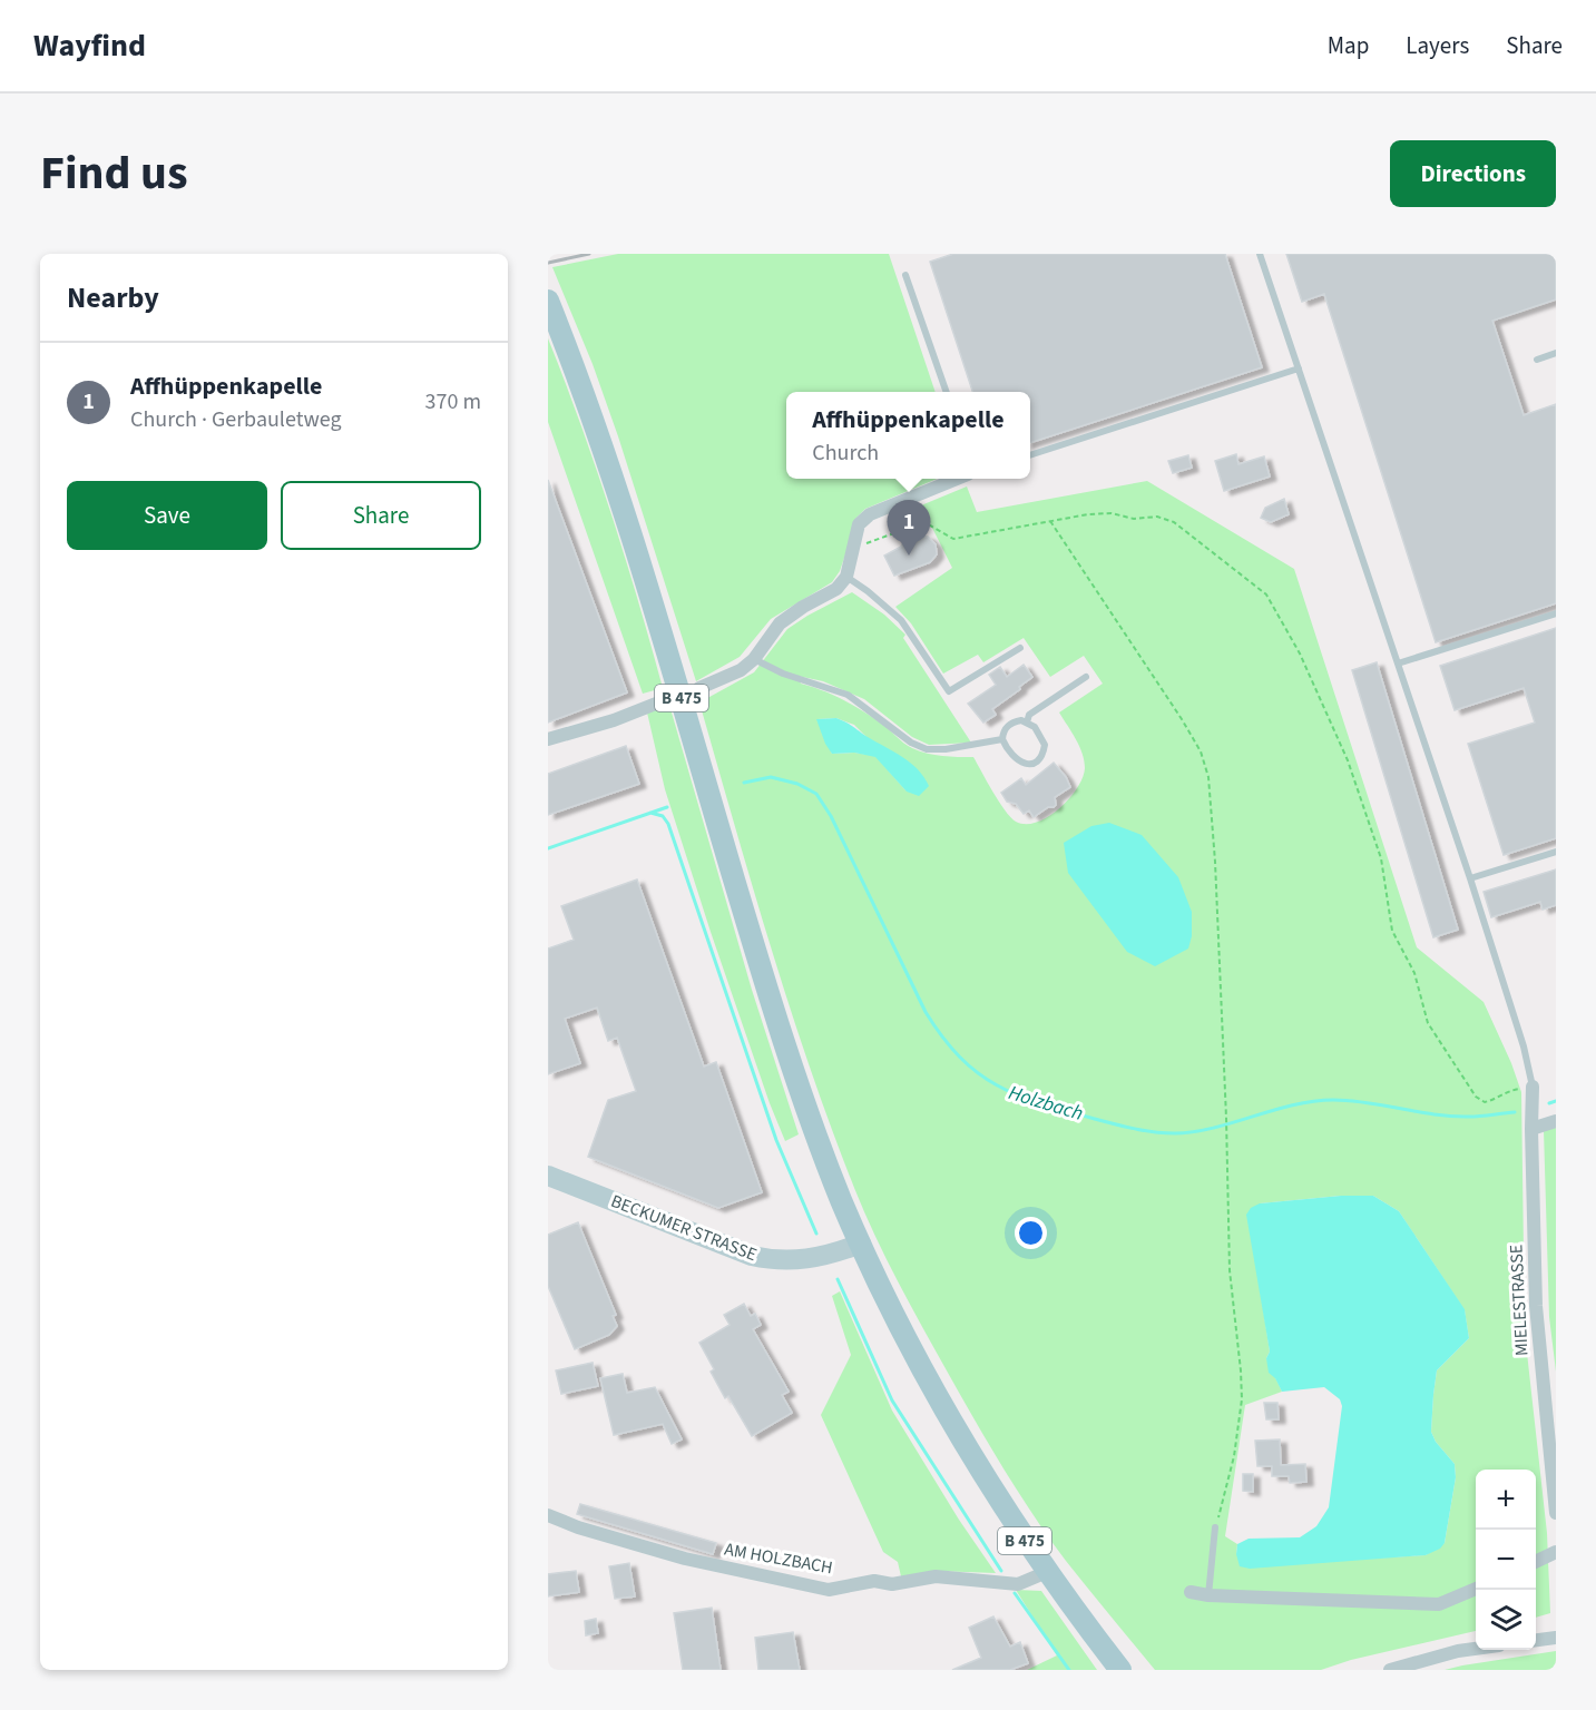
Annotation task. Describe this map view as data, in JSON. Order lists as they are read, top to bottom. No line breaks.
{"streets":{"main road":["B 475"],"street":["BECKUMER STRASSE","MIELESTRASSE","AM HOLZBACH"]},"crossings":[["B 475","BECKUMER STRASSE"],["B 475","AM HOLZBACH"]],"water":["Holzbach"],"page":{"header":"Wayfind","nav":["Map","Layers","Share"],"title":"Find us","buttons":["Directions",["Save","Share"]],"heading":"Nearby","list":[{"mark":"1","name":"Affhüppenkapelle","note":"Church · Gerbauletweg","value":"370 m"}],"popup":["Affhüppenkapelle","Church"],"pins":"1","map_buttons":["+","−"]}}
